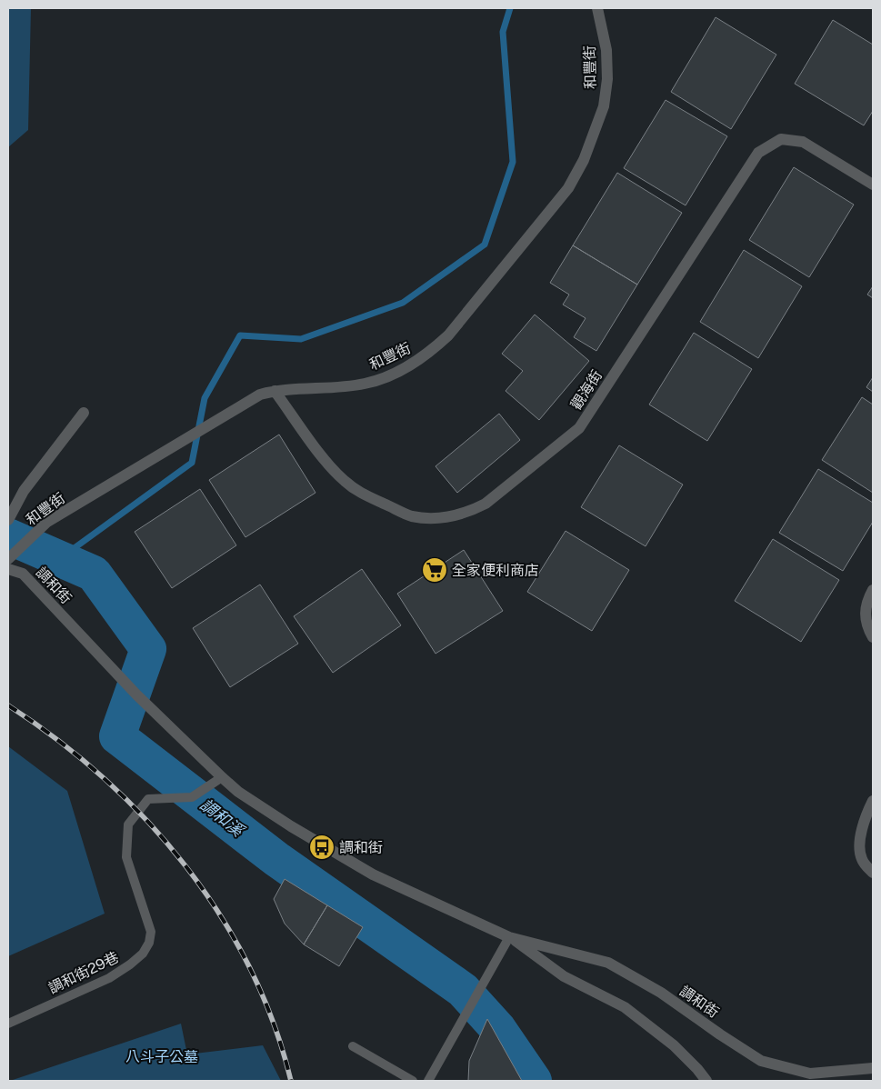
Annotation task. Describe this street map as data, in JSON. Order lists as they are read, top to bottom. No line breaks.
{"streets":{"street":["和豐街","觀海街","調和街"],"lane":["調和街29巷"]},"crossings":[["和豐街","觀海街"],["調和街","調和街29巷"]],"water":["調和溪"],"parks":["八斗子公墓"],"places":{"supermarket":["全家便利商店"],"bus stop":["調和街"]}}
